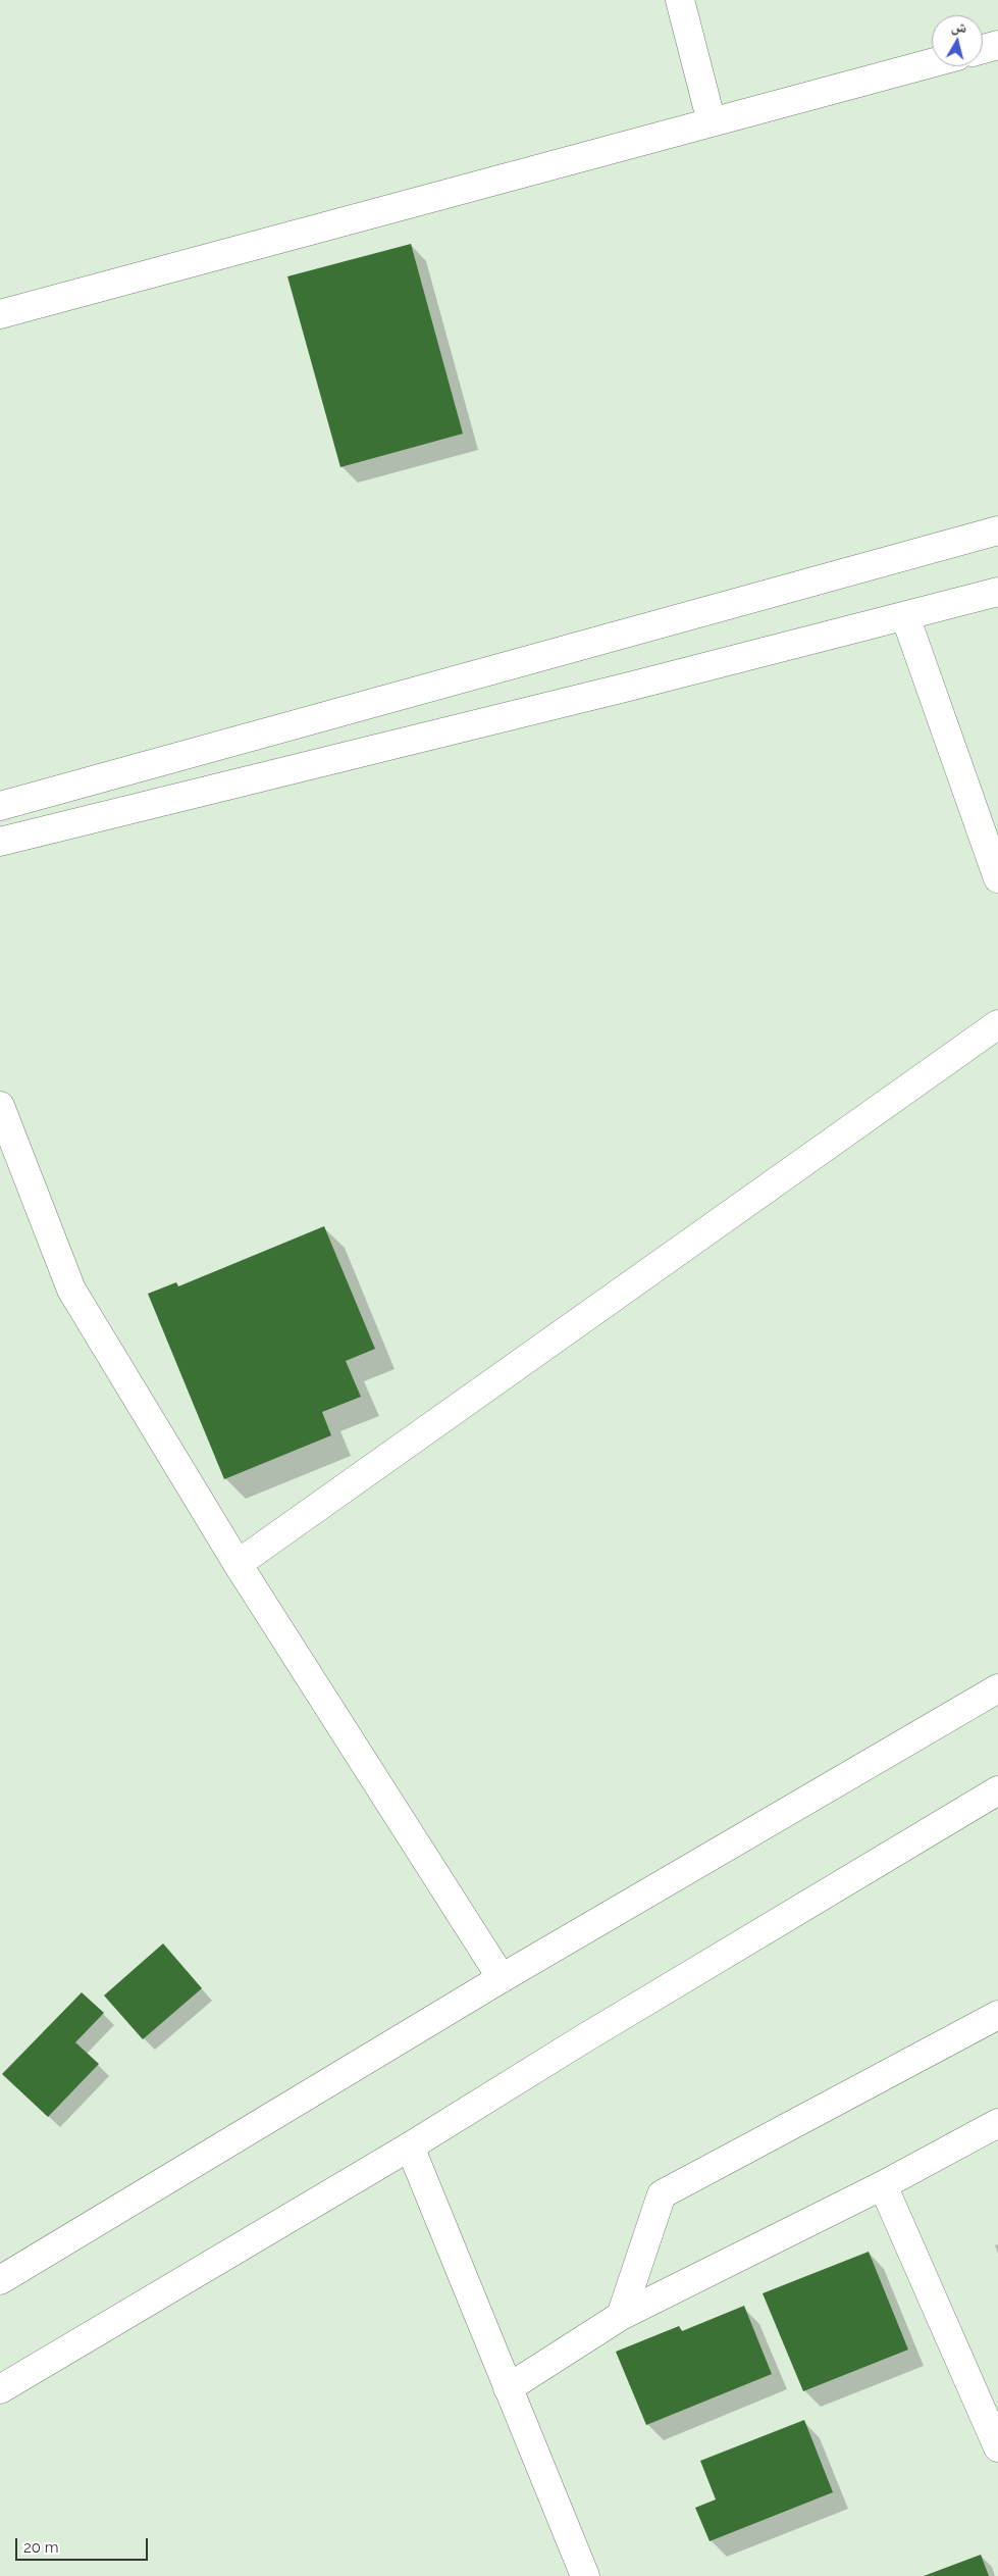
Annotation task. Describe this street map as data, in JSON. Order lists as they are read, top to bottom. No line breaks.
{"scale_bar":"20 m","north":"top"}
